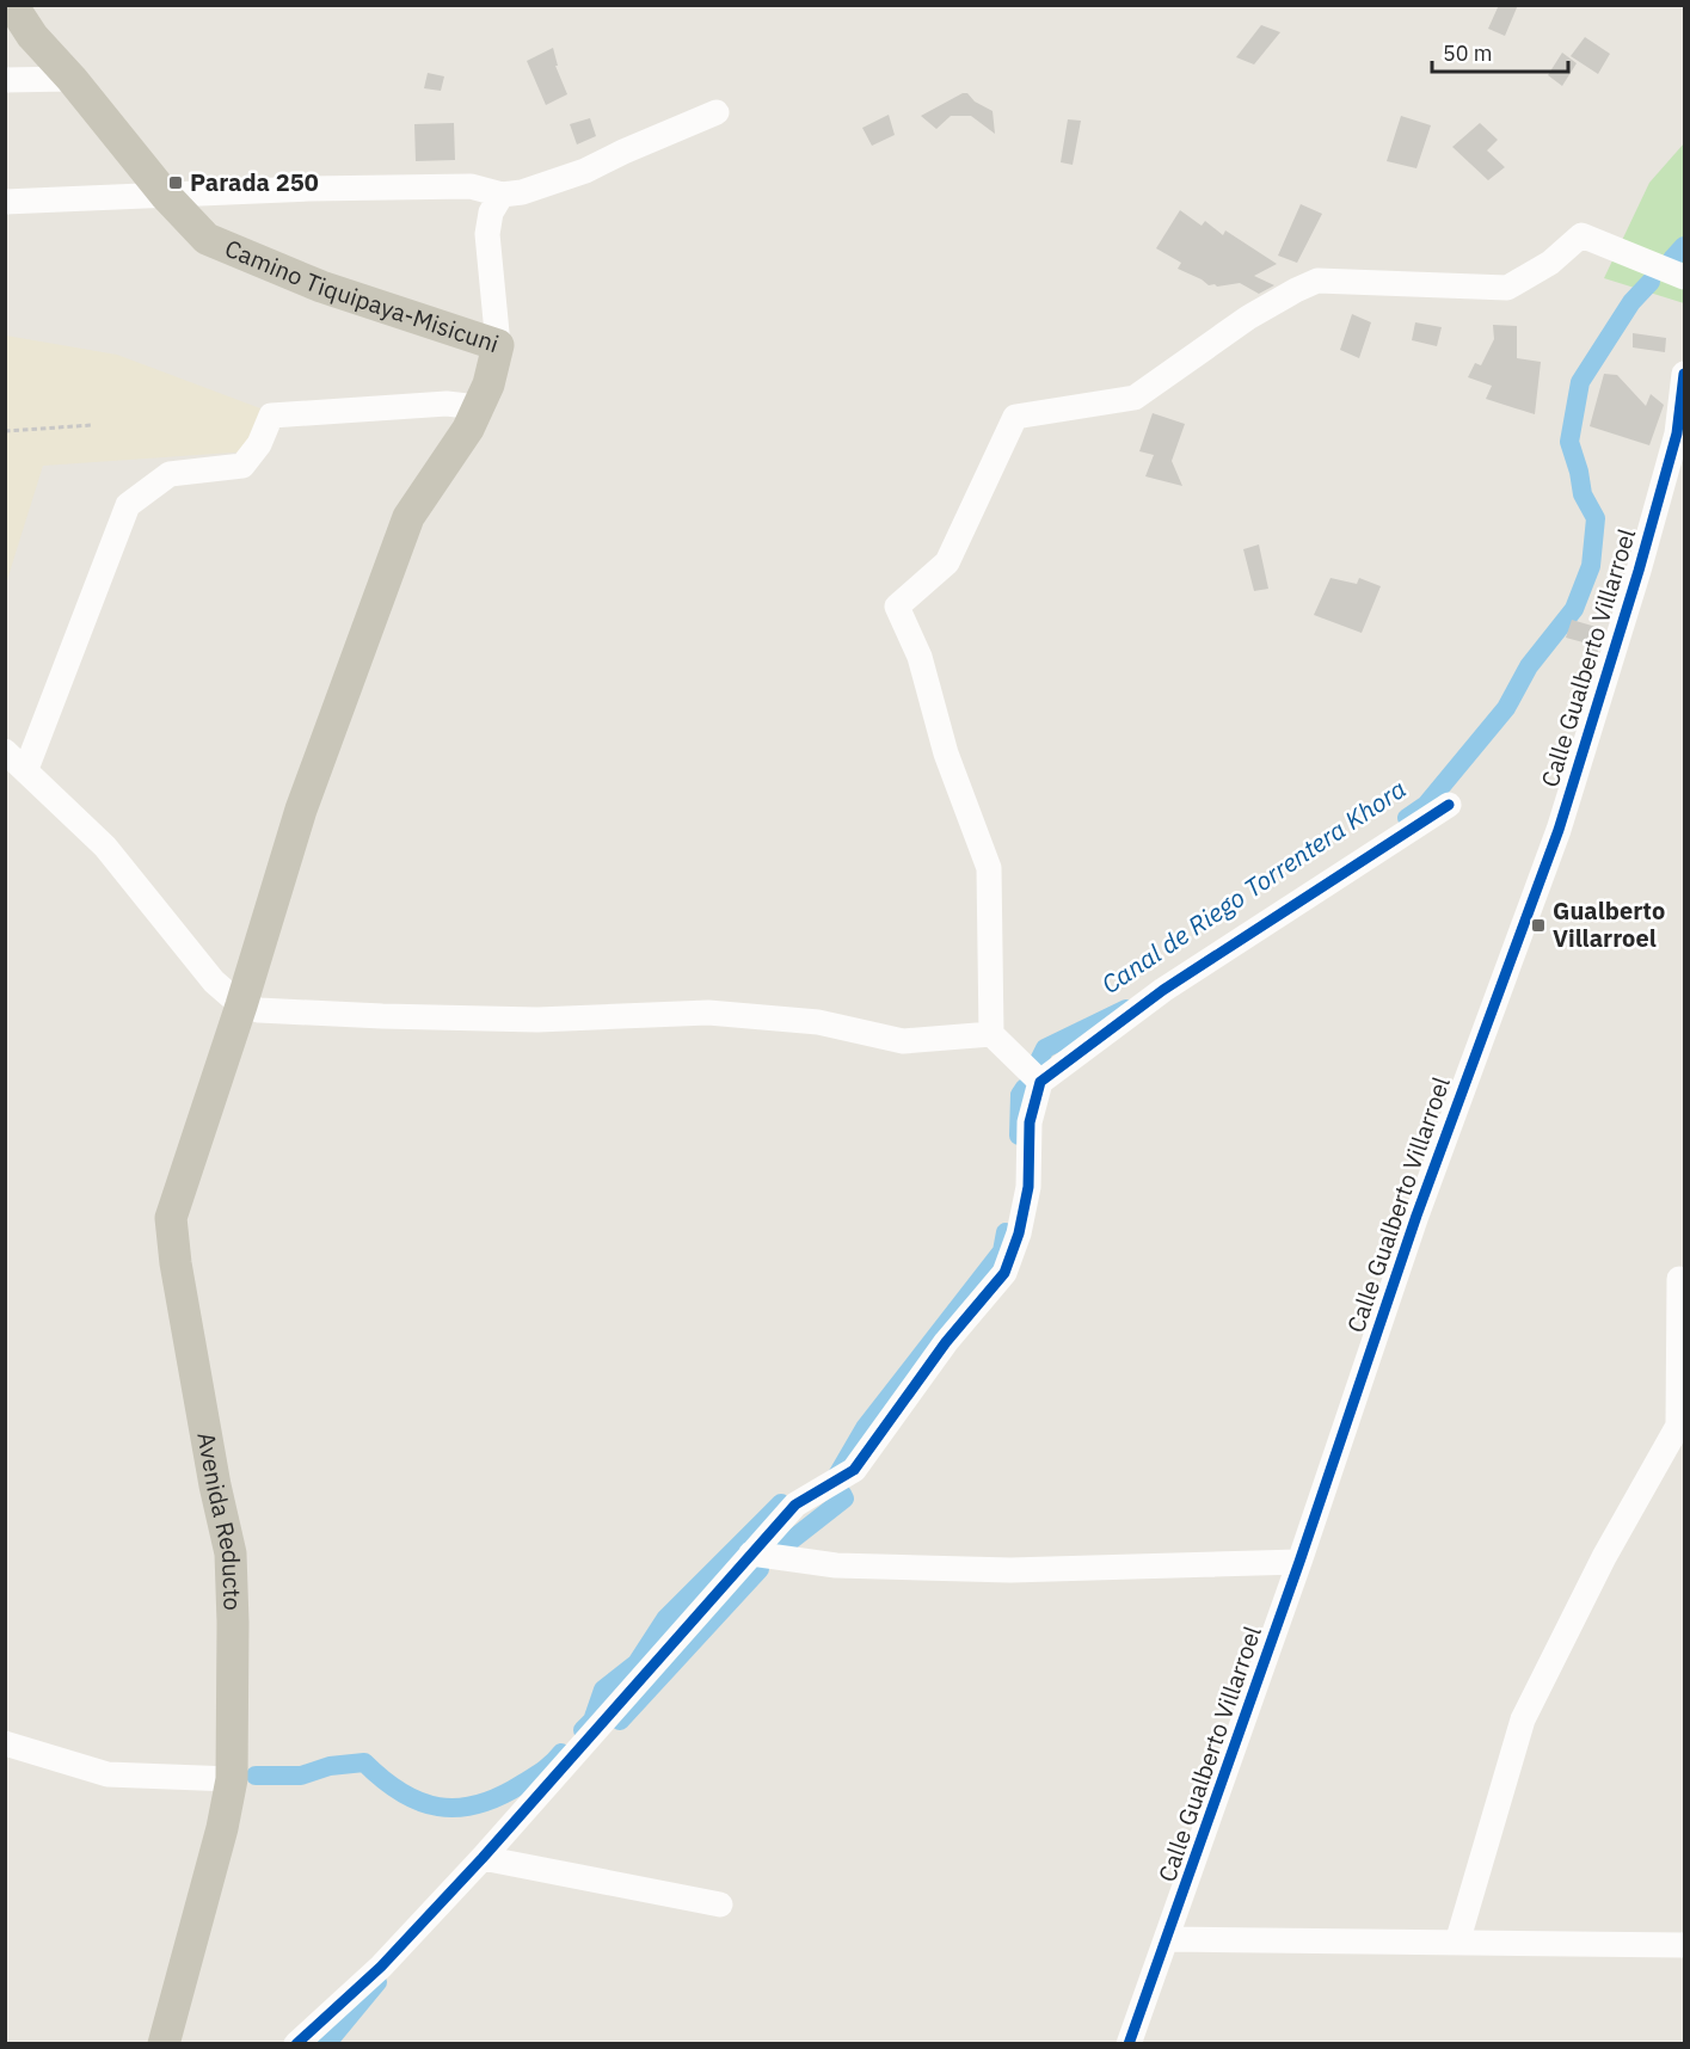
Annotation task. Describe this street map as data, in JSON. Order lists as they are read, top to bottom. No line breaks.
{"streets":{"main road":["Camino Tiquipaya-Misicuni","Avenida Reducto"],"street":["Calle Gualberto Villarroel"]},"crossings":[["Camino Tiquipaya-Misicuni","Avenida Reducto"]],"water":["Canal de Riego Torrentera Khora"],"places":{"transit":["Parada 250","Gualberto Villarroel"]},"scale_bar":"50 m"}
